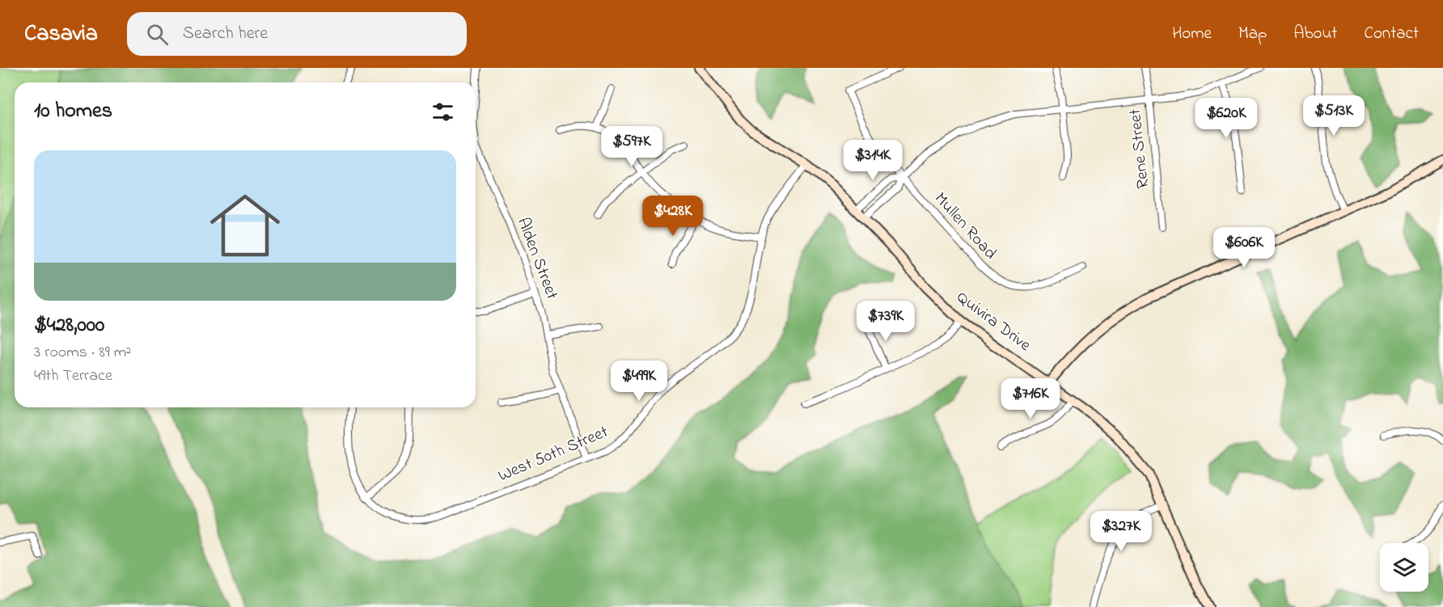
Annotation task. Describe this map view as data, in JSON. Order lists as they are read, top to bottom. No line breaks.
{"streets":{"main road":["Quivira Drive"],"street":["Rene Street","Mullen Road","Alden Street","West 50th Street"]},"crossings":[["Alden Street","West 50th Street"],["Quivira Drive","West 50th Street"]],"page":{"header":"Casavia","search":"Search here","nav":["Home","Map","About","Contact"],"heading":"10 homes","price":["$513K","$620K","$597K","$314K","$428K","$606K","$739K","$499K","$716K","$327K"],"list":[{"name":"$428,000","note":"3 rooms · 89 m² · 49th Terrace"}]}}
